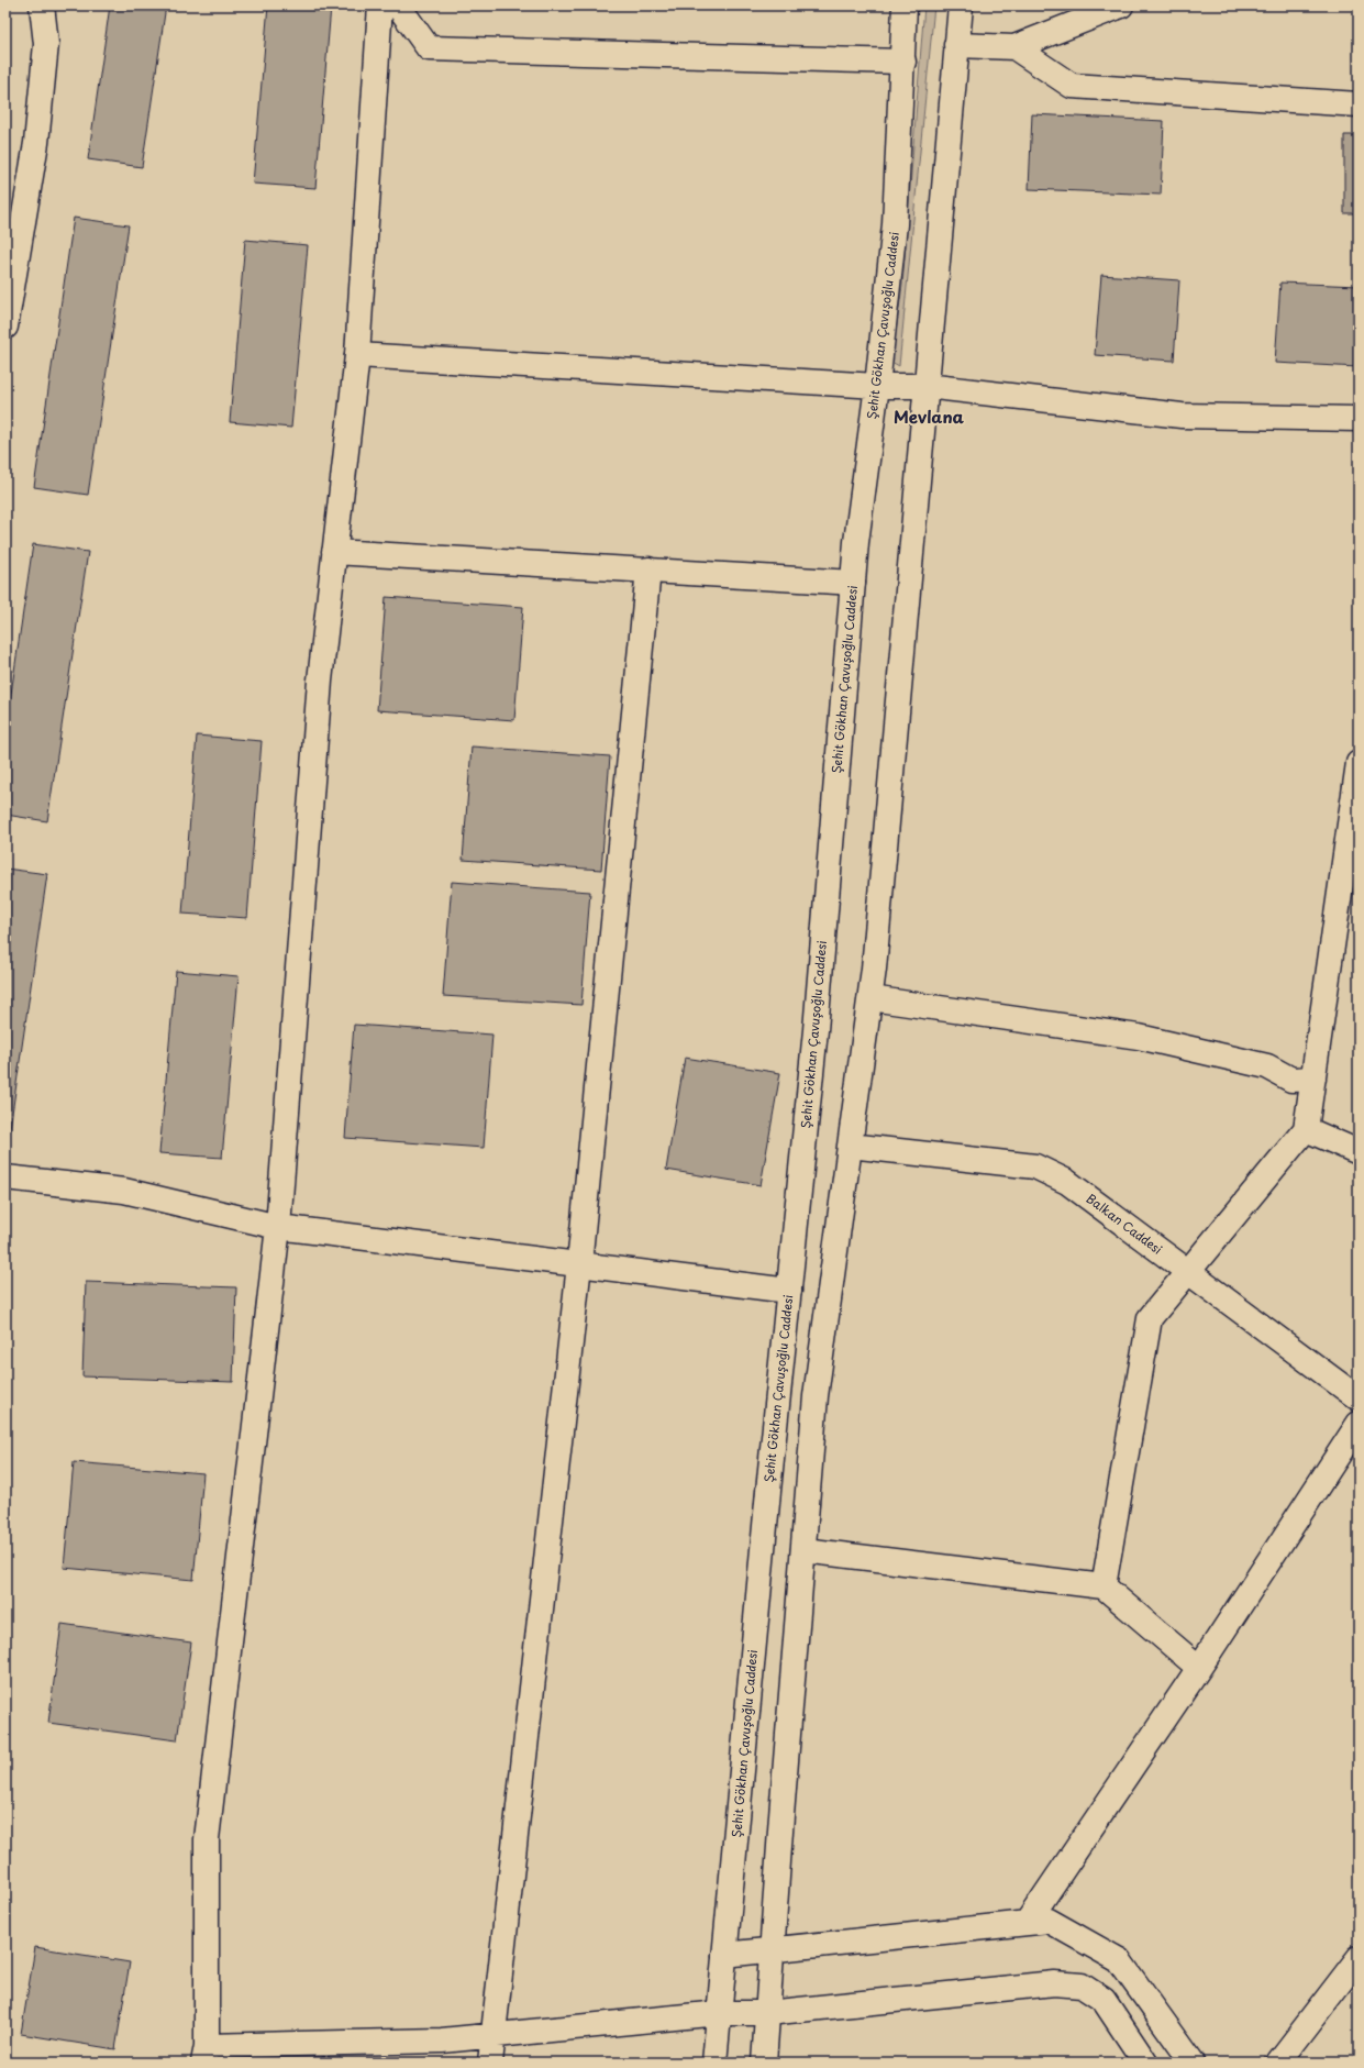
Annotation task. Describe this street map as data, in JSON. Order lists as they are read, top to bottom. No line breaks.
{"streets":{"street":["Şehit Gökhan Çavuşoğlu Caddesi","Balkan Caddesi"]},"districts":["Mevlana"]}
